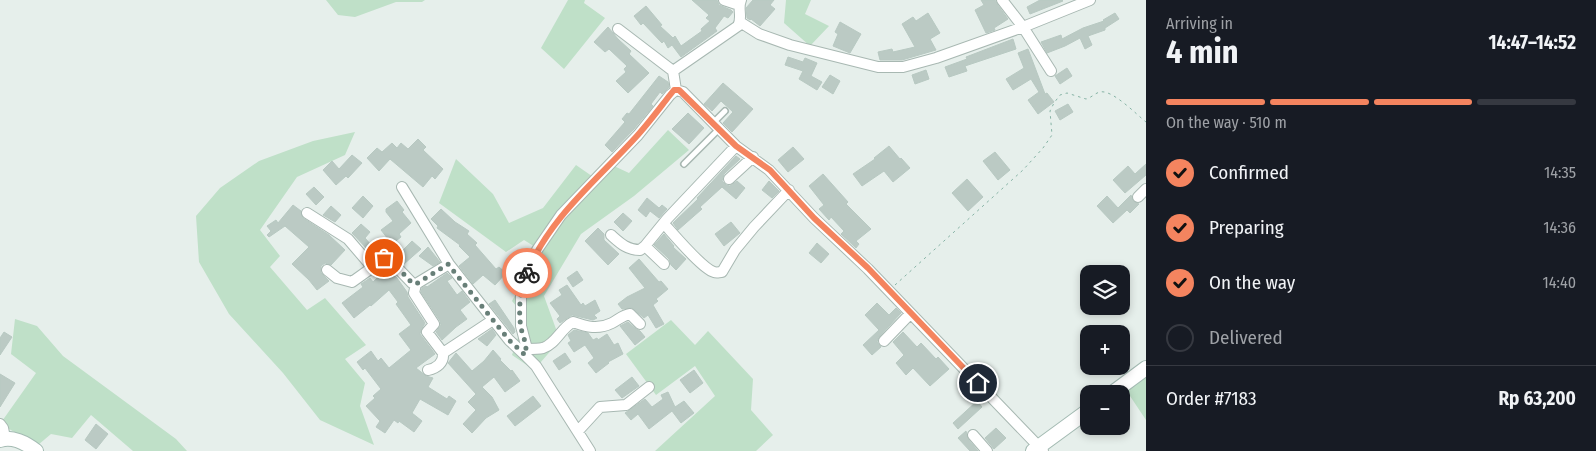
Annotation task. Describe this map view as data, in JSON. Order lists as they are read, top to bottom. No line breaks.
{"page":{"heading":["4 min","Arriving in","14:47–14:52"],"panel":["Order #7183","Rp 63,200"],"bar":"On the way · 510 m","list":[["Confirmed","14:35"],["Preparing","14:36"],["On the way","14:40"],"Delivered"],"map_buttons":["+","−"]}}
